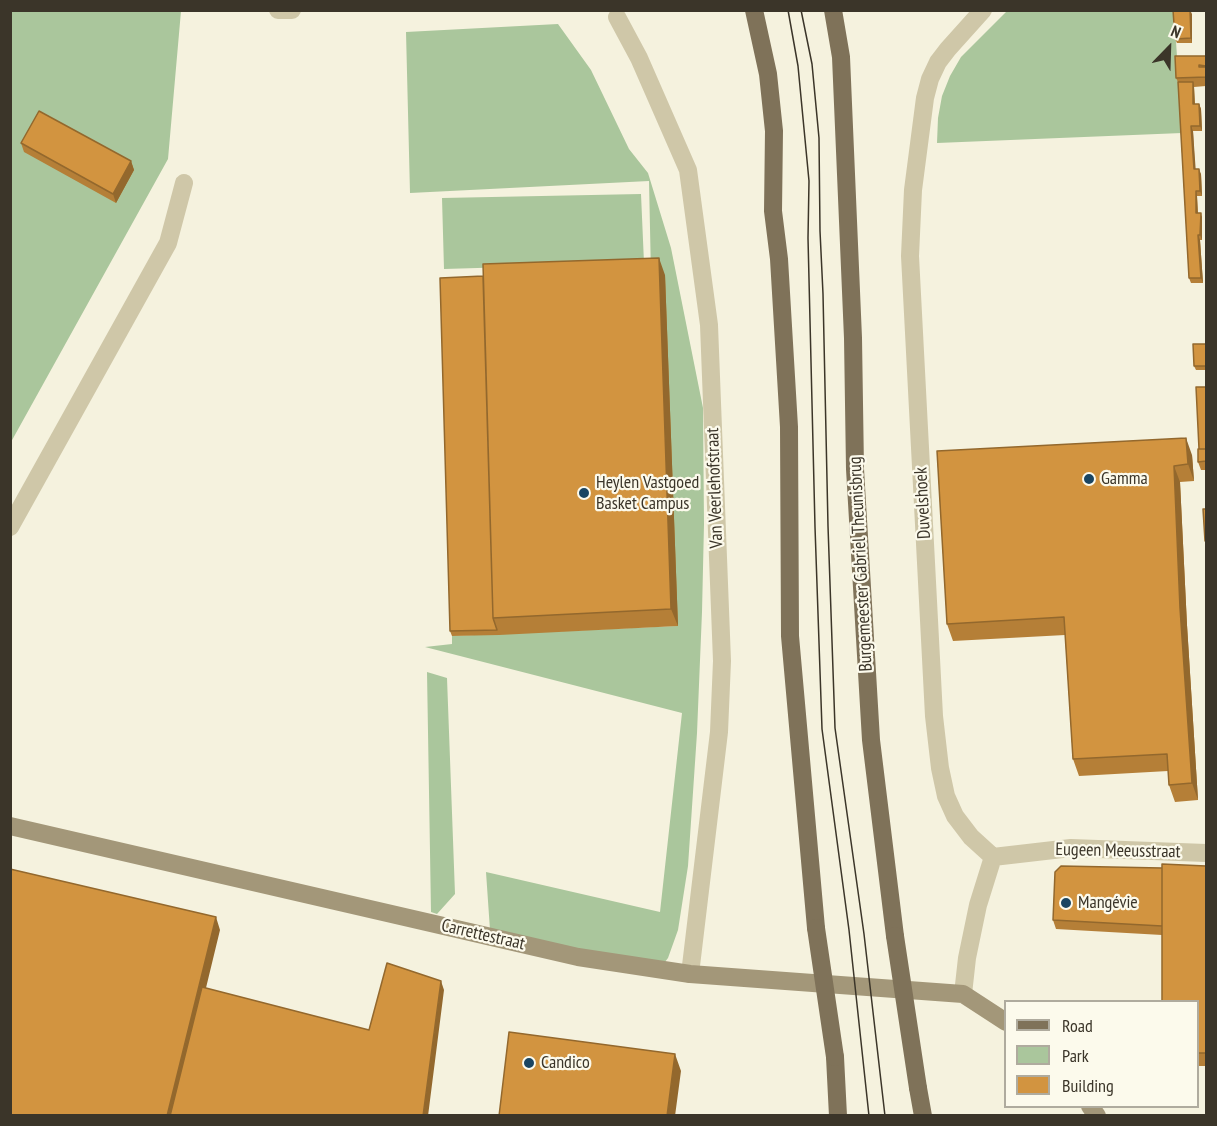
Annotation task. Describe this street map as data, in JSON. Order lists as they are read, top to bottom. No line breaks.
{"streets":{"main road":["Burgemeester Gabriel Theunisbrug"],"street":["Van Veerlehofstraat","Duvelshoek","Eugeen Meeusstraat","Carrettestraat"]},"crossings":[["Van Veerlehofstraat","Carrettestraat"],["Duvelshoek","Eugeen Meeusstraat"]],"places":["Gamma","Heylen Vastgoed Basket Campus","Mangévie","Candico"],"legend":["Road","Park","Building"],"north":"top right"}
